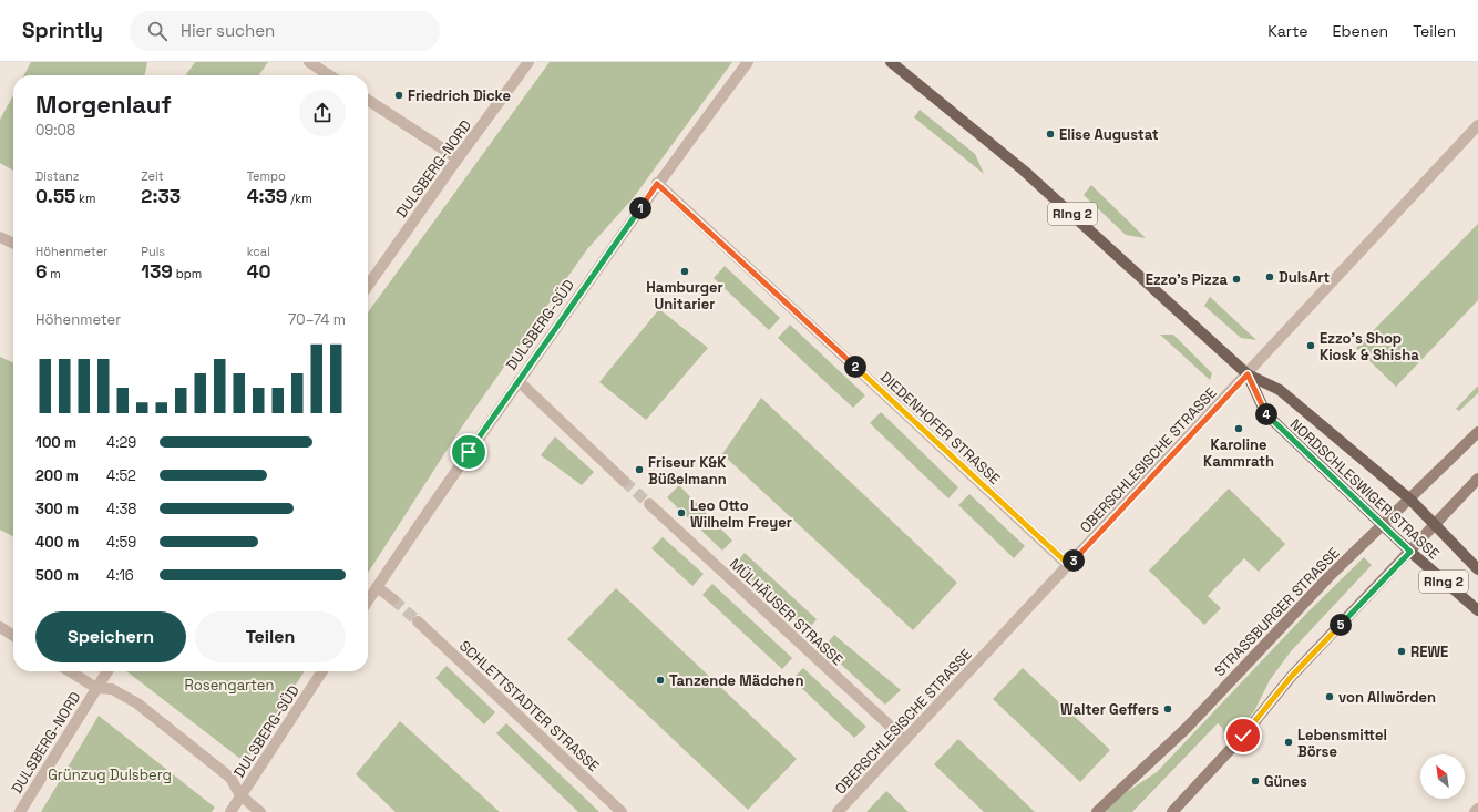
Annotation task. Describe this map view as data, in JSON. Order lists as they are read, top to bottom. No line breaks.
{"streets":{"main road":["Ring 2","NORDSCHLESWIGER STRASSE","STRASSBURGER STRASSE"],"street":["DULSBERG-NORD","DULSBERG-SÜD","DIEDENHOFER STRASSE","OBERSCHLESISCHE STRASSE","MÜLHÄUSER STRASSE","SCHLETTSTADTER STRASSE"]},"crossings":[["DULSBERG-SÜD","DIEDENHOFER STRASSE"],["DIEDENHOFER STRASSE","OBERSCHLESISCHE STRASSE"],["OBERSCHLESISCHE STRASSE","NORDSCHLESWIGER STRASSE"],["OBERSCHLESISCHE STRASSE","MÜLHÄUSER STRASSE"],["NORDSCHLESWIGER STRASSE","STRASSBURGER STRASSE"]],"parks":["Rosengarten","Grünzug Dulsberg"],"places":["Friedrich Dicke","Elise Augustat","Hamburger Unitarier","DulsArt","Ezzo's Pizza","Ezzo's Shop Kiosk & Shisha","Karoline Kammrath","Friseur K&K Büßelmann","Leo Otto Wilhelm Freyer","REWE","Tanzende Mädchen","von Allwörden","Walter Geffers","Lebensmittel Börse","Günes"],"north":"top left","page":{"header":"Sprintly","search":"Hier suchen","nav":["Karte","Ebenen","Teilen"],"heading":["Morgenlauf","09:08"],"stats":[["Distanz","0.55 km"],["Zeit","2:33"],["Tempo","4:39 /km"],["Höhenmeter","6 m"],["Puls","139 bpm"],["kcal","40"]],"pins":["1","2","4","3","5"],"chart":["Höhenmeter","70–74 m"],"list":[{"name":"100 m","note":"4:29"},{"name":"200 m","note":"4:52"},{"name":"300 m","note":"4:38"},{"name":"400 m","note":"4:59"},{"name":"500 m","note":"4:16"}],"buttons":["Speichern","Teilen"]}}
